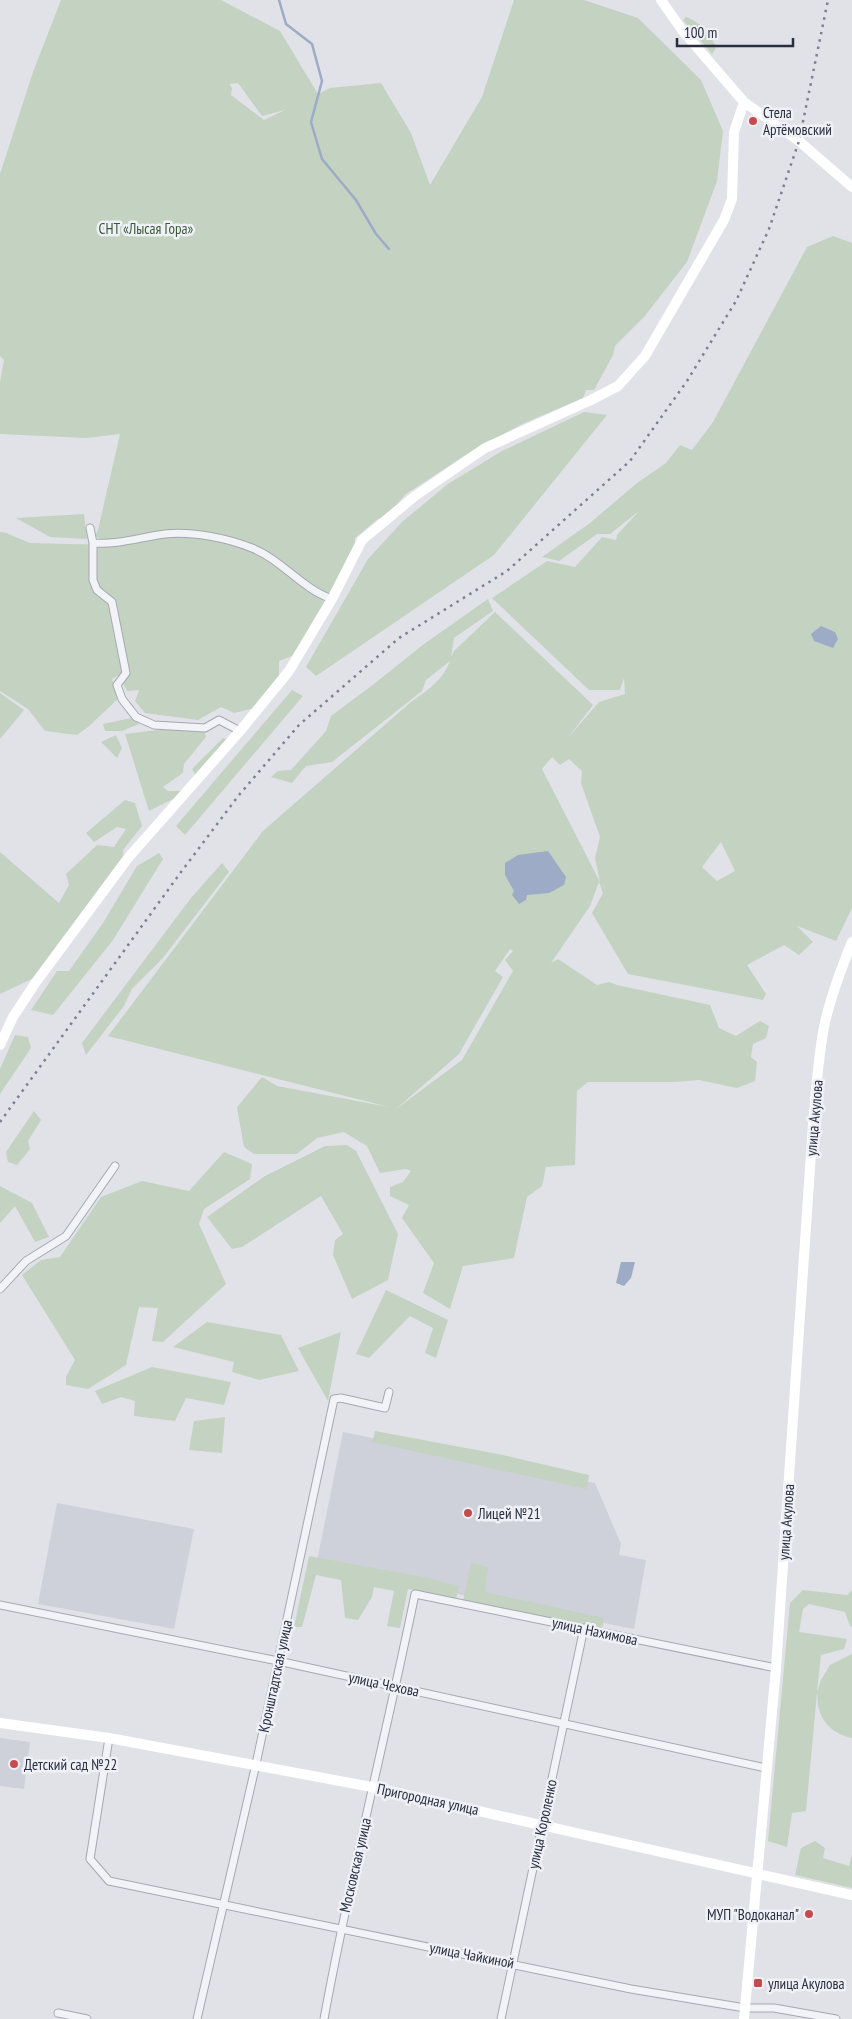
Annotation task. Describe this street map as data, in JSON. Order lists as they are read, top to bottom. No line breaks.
{"streets":{"main road":["улица Акулова","Пригородная улица"],"street":["улица Нахимова","Кронштадтская улица","улица Чехова","улица Короленко","Московская улица","улица Чайкиной"]},"crossings":[["улица Акулова","улица Нахимова"],["улица Акулова","улица Чехова"],["улица Акулова","Пригородная улица"],["улица Акулова","улица Чайкиной"],["улица Нахимова","улица Короленко"],["улица Нахимова","Московская улица"],["Кронштадтская улица","улица Чехова"],["Кронштадтская улица","Пригородная улица"],["Кронштадтская улица","улица Чайкиной"],["улица Чехова","улица Короленко"],["улица Чехова","Московская улица"],["Пригородная улица","улица Короленко"],["Пригородная улица","Московская улица"],["Пригородная улица","улица Чайкиной"],["улица Короленко","улица Чайкиной"],["Московская улица","улица Чайкиной"]],"parks":["СНТ «Лысая Гора»"],"places":{"other":["Стела Артёмовский","Лицей №21","Детский сад №22","МУП \"Водоканал\""],"transit":["улица Акулова"]},"scale_bar":"100 m"}
